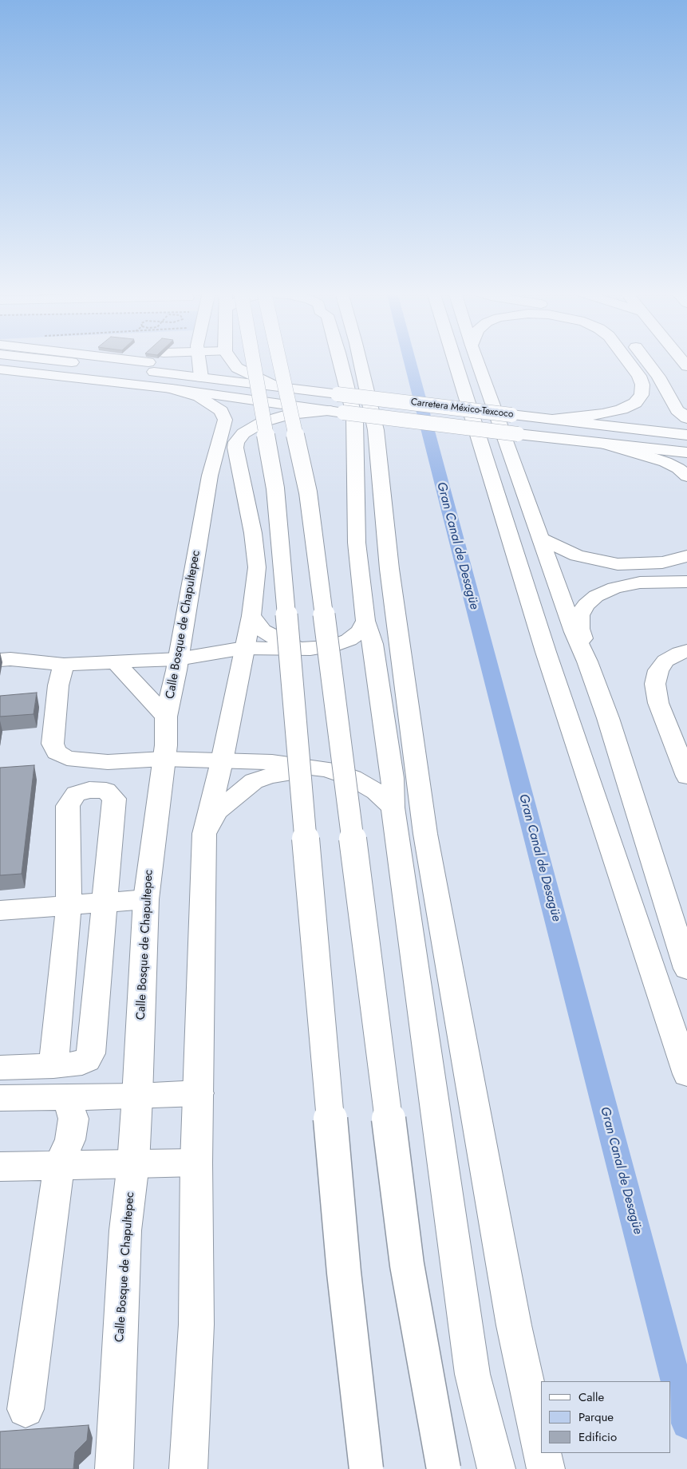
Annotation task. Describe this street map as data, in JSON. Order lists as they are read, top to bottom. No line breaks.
{"streets":{"main road":["Carretera México-Texcoco","Calle Bosque de Chapultepec"]},"crossings":[["Carretera México-Texcoco","Calle Bosque de Chapultepec"]],"water":["Gran Canal de Desagüe"],"legend":["Calle","Parque","Edificio"]}
